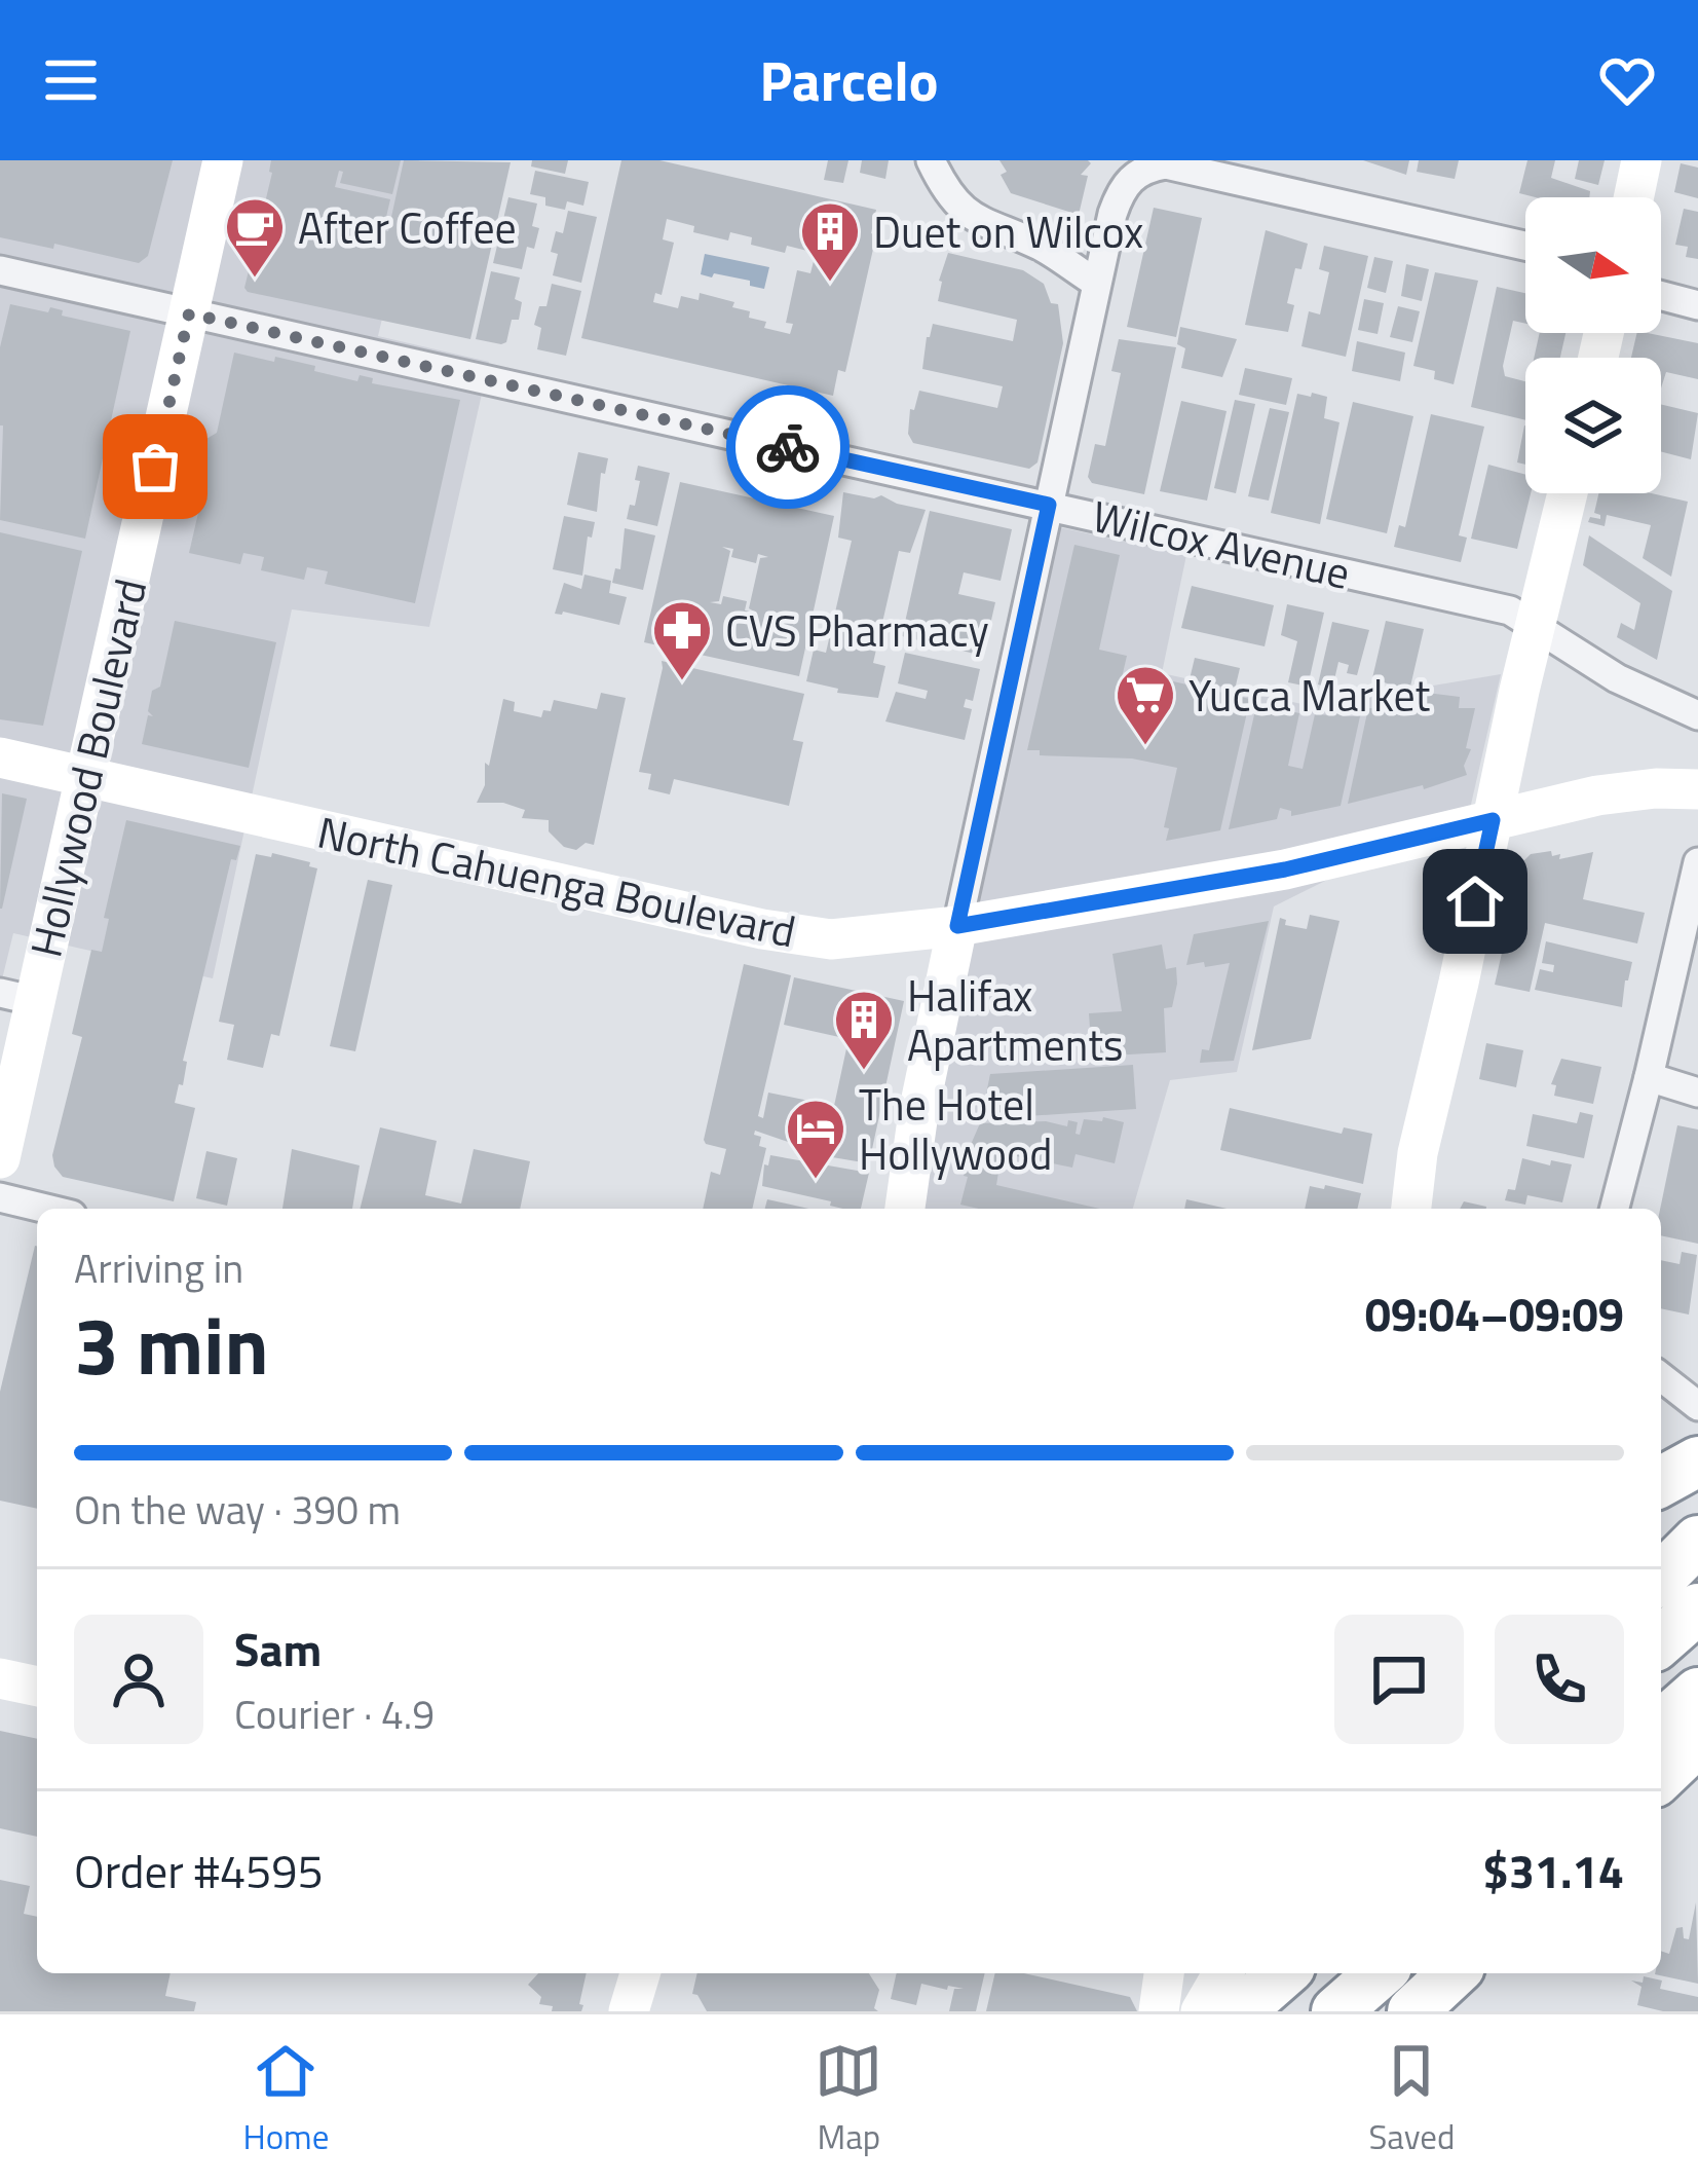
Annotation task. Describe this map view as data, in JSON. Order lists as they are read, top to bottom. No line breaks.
{"streets":{"main road":["Hollywood Boulevard","North Cahuenga Boulevard"],"street":["Wilcox Avenue"]},"crossings":[["Wilcox Avenue","Hollywood Boulevard"],["Hollywood Boulevard","North Cahuenga Boulevard"]],"places":{"cafe":["After Coffee"],"building":["Duet on Wilcox","Halifax Apartments"],"pharmacy":["CVS Pharmacy"],"supermarket":["Yucca Market"],"hotel":["The Hotel Hollywood"]},"north":"right","page":{"header":"Parcelo","heading":["3 min","Arriving in","09:04–09:09"],"panel":["Sam","Courier · 4.9","Order #4595","$31.14"],"bar":"On the way · 390 m","tabs":["Home","Map","Saved"]}}
